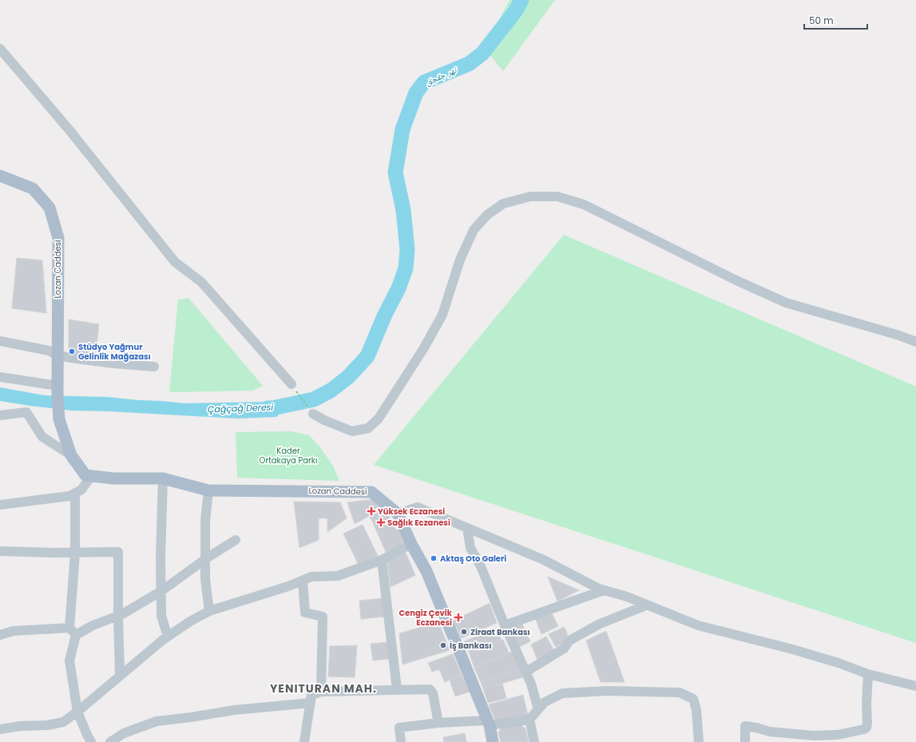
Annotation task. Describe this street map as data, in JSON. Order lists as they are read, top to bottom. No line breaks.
{"streets":{"main road":["Lozan Caddesi"]},"districts":["YENITURAN MAH."],"water":["نهر جقجق","Çağçağ Deresi"],"parks":["Kader Ortakaya Parkı"],"places":{"other":["Stüdyo Yağmur Gelinlik Mağazası","Aktaş Oto Galeri","Ziraat Bankası","İş Bankası"],"health":["Yüksek Eczanesi","Sağlık Eczanesi","Cengiz Çevik Eczanesi"]},"scale_bar":"50 m"}
